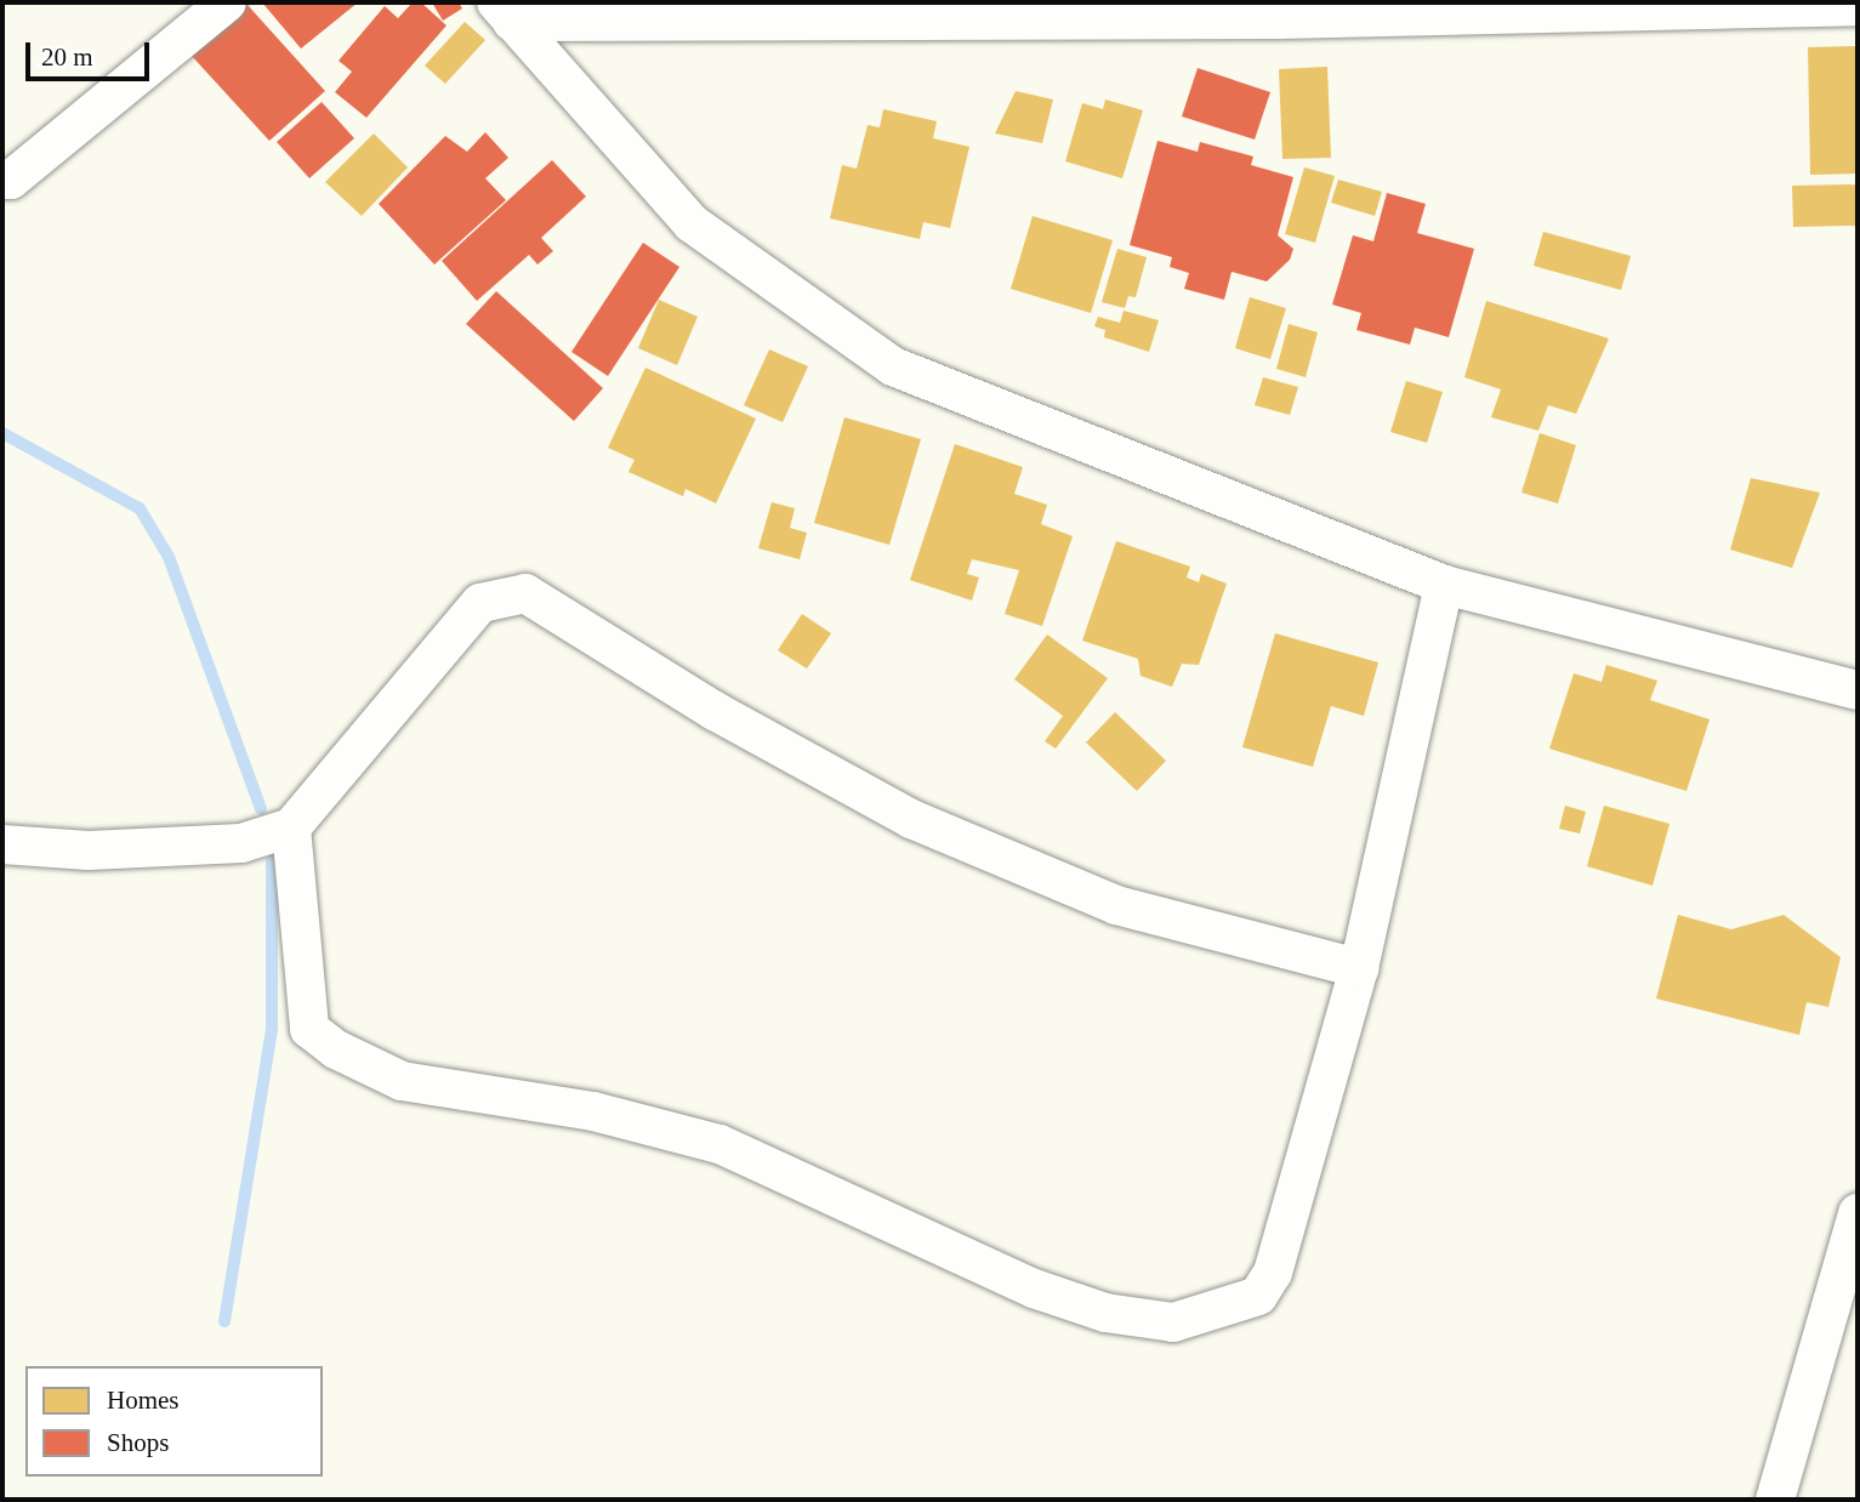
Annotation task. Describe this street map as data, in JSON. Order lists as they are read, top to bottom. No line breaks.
{"legend":["Homes","Shops"],"scale_bar":"20 m"}
